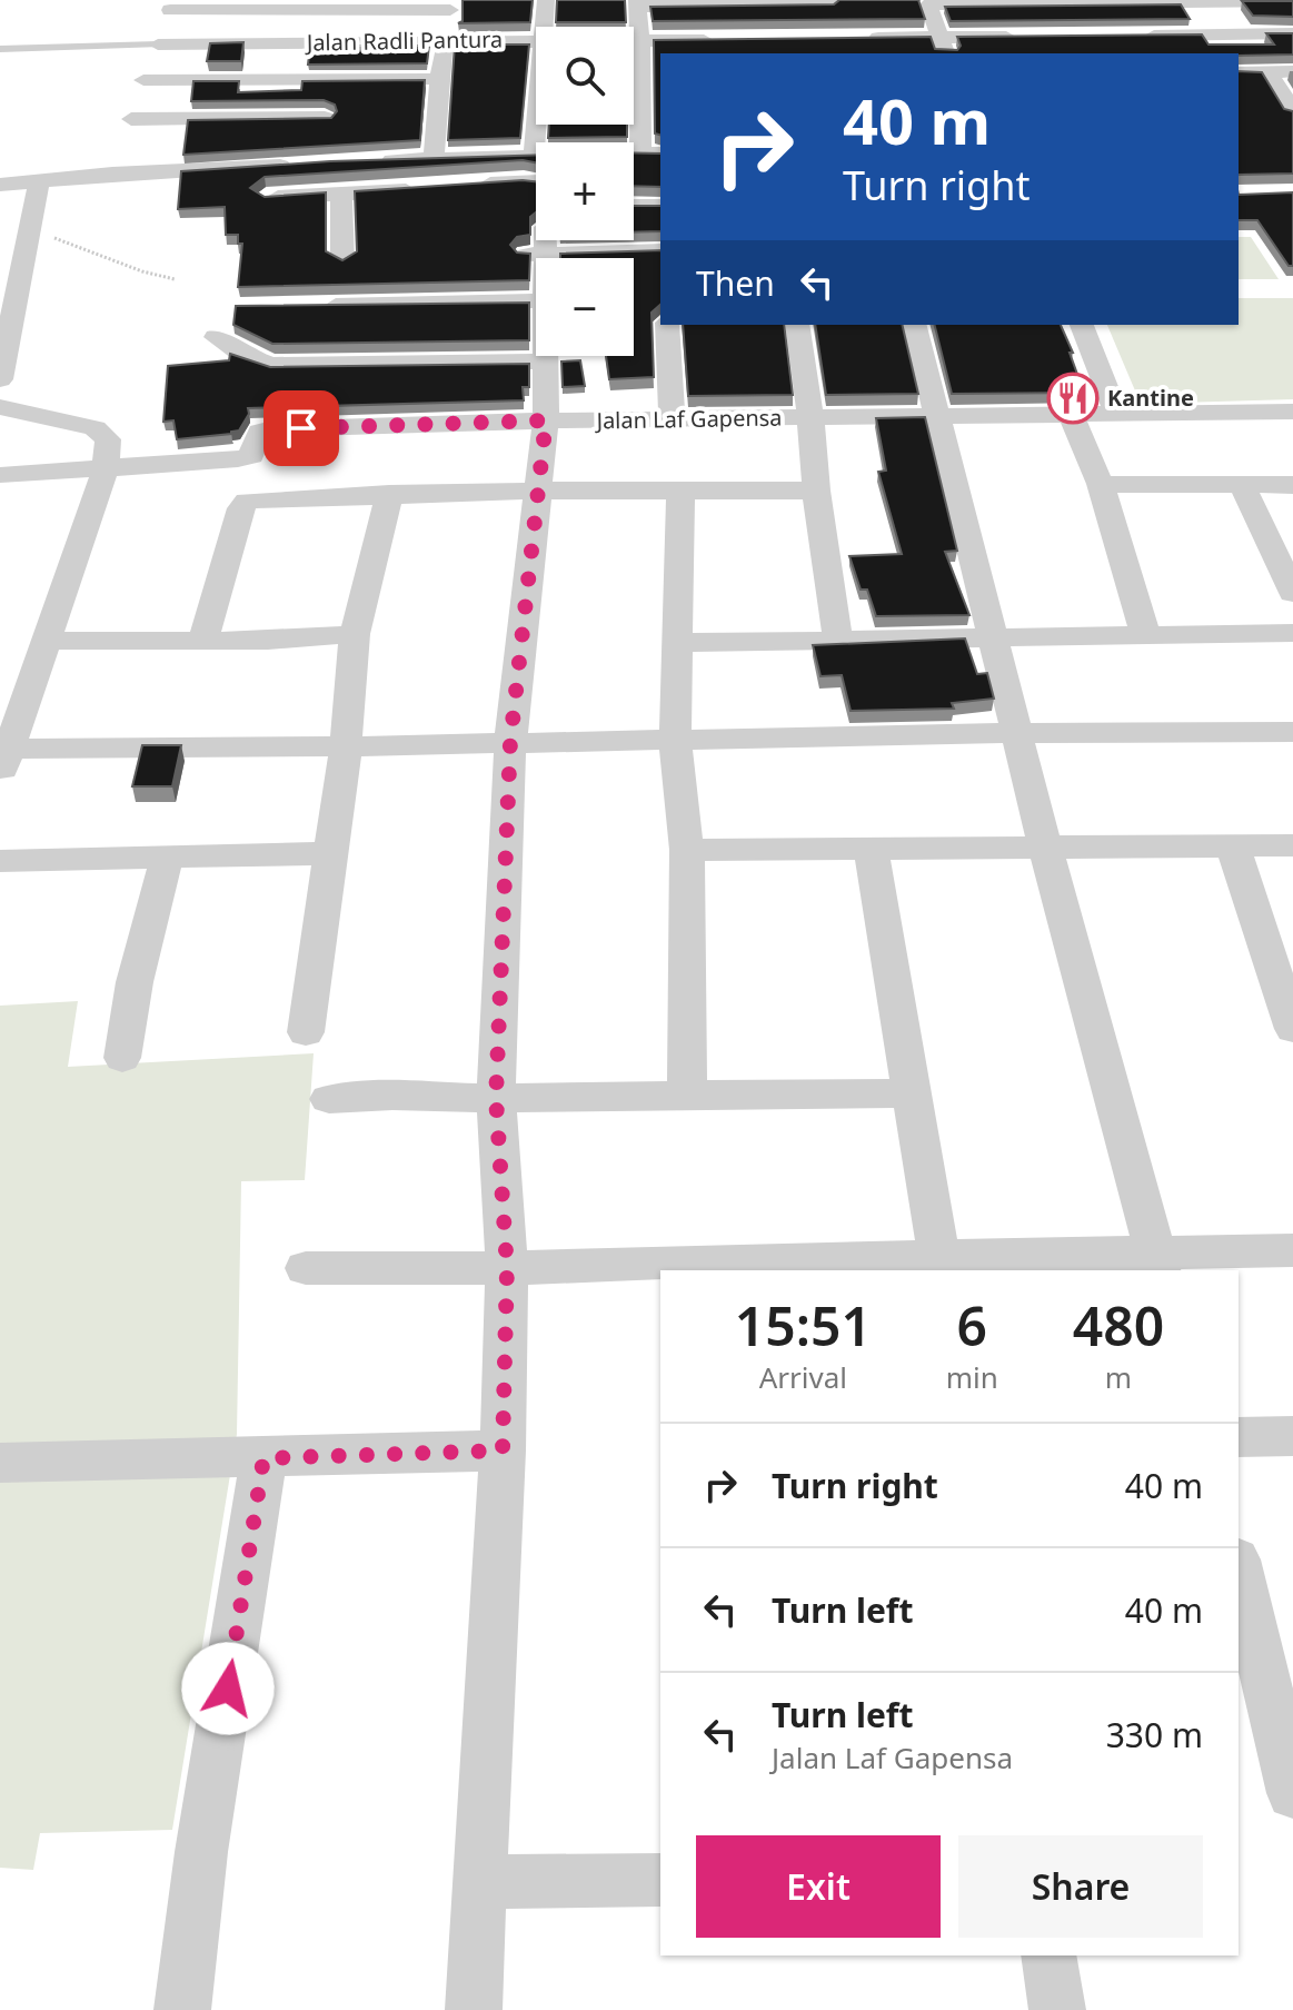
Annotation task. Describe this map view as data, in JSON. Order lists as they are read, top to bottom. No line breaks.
{"streets":{"street":["Jalan Radli Pantura","Jalan Laf Gapensa"]},"places":{"restaurant":["Kantine"]},"page":{"map_buttons":["+","−"],"turn":["40 m","Turn right"],"then":"Then","eta":["15:51","Arrival","6","min","480","m"],"list":[{"name":"Turn right","value":"40 m"},{"name":"Turn left","value":"40 m"},{"name":"Turn left","note":"Jalan Laf Gapensa","value":"330 m"}],"buttons":["Exit","Share"]}}
